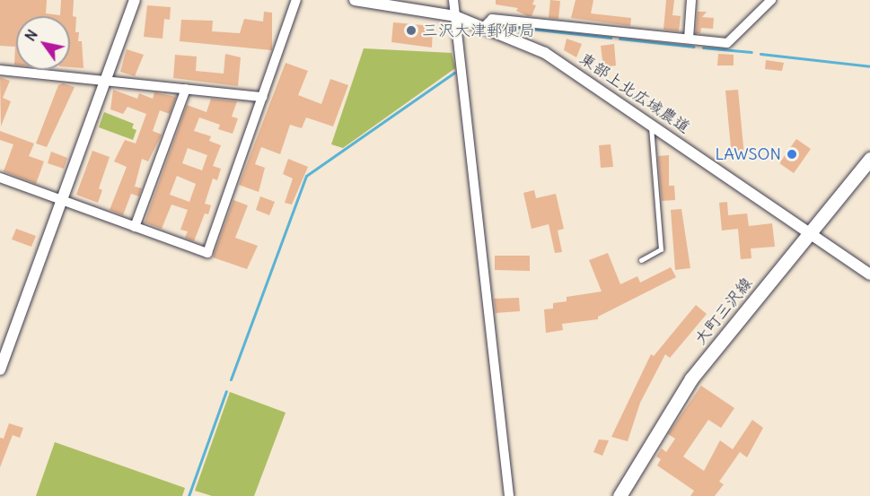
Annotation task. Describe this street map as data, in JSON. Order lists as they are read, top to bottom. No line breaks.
{"streets":{"main road":["大町三沢線"],"street":["東部上北広域農道"]},"crossings":[["東部上北広域農道","大町三沢線"]],"places":["三沢大津郵便局","LAWSON"],"north":"top left"}
